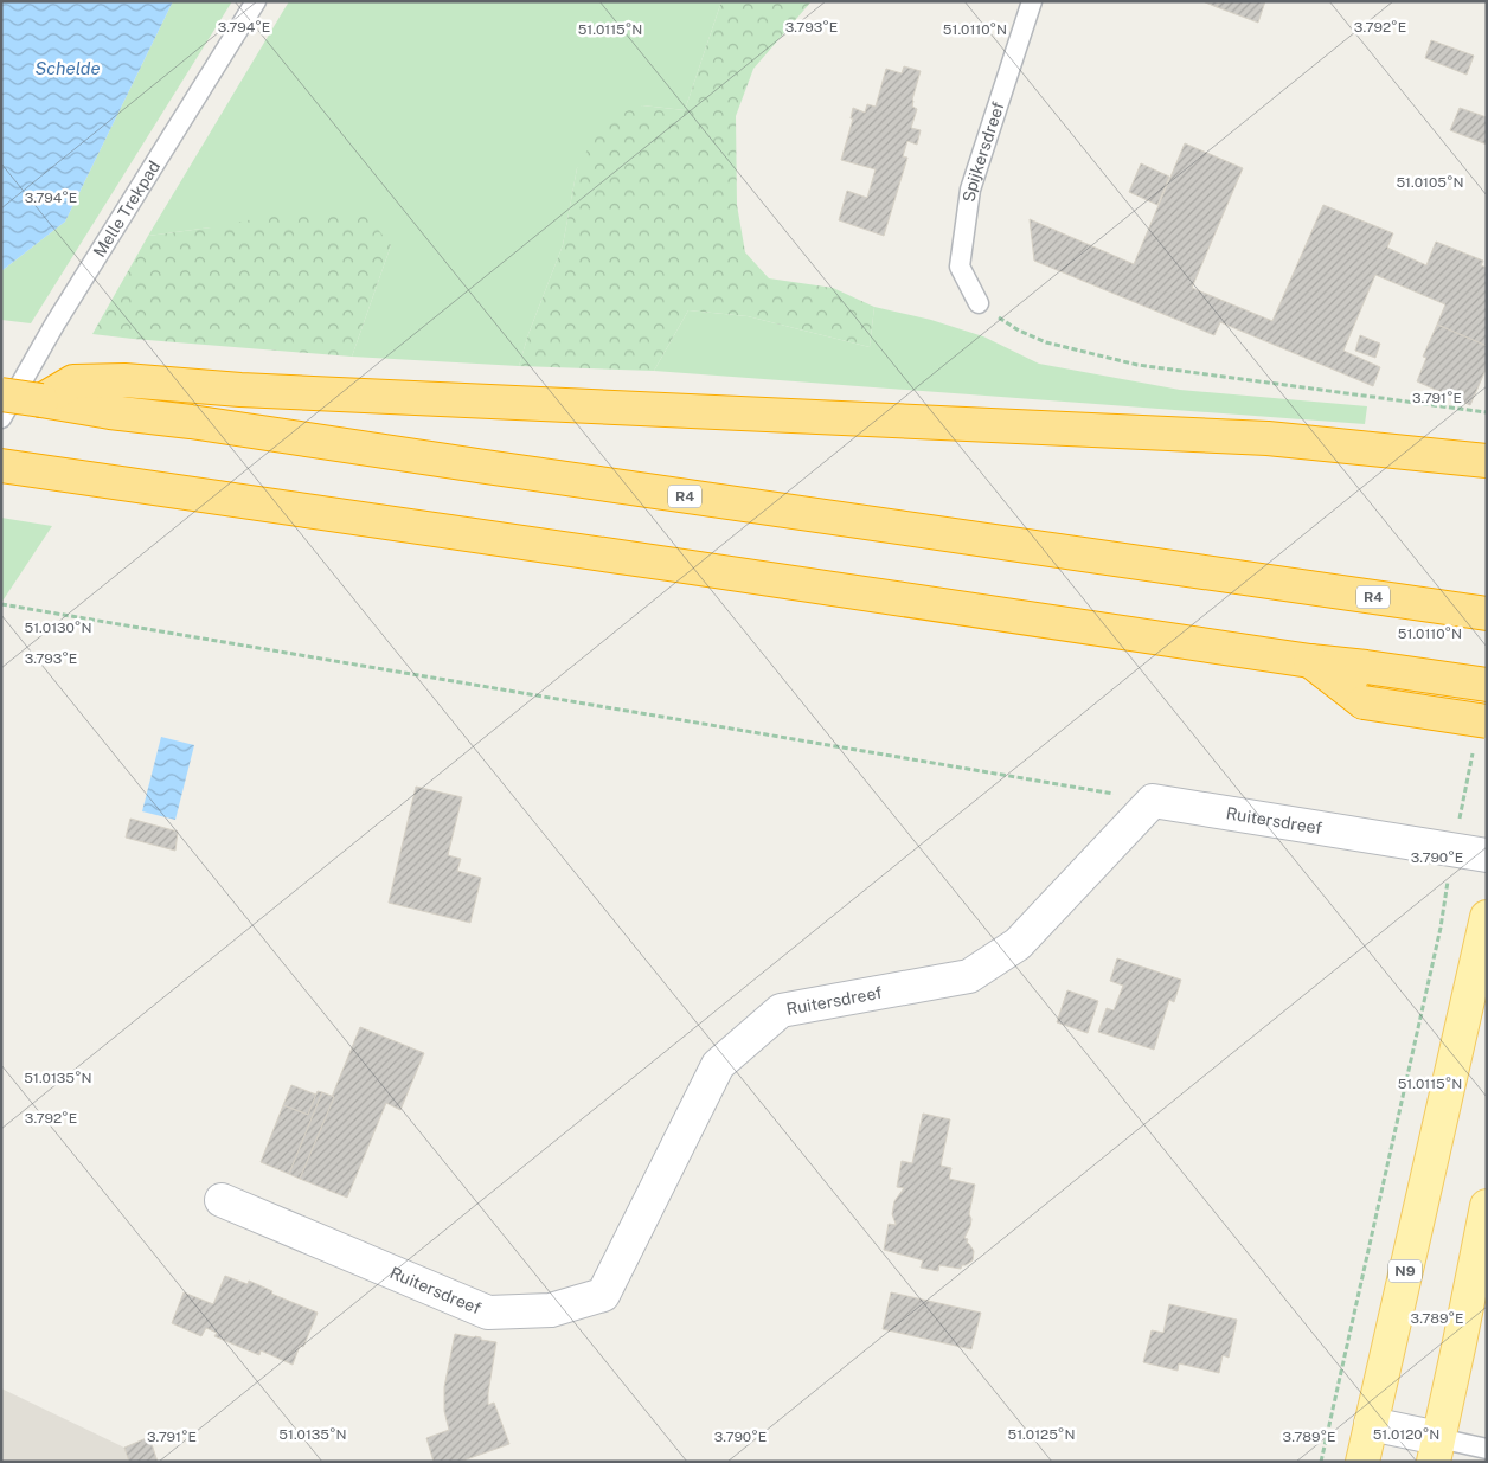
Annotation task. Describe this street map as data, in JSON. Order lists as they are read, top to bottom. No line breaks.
{"streets":{"highway":["R4"],"main road":["N9"],"street":["Ruitersdreef"],"lane":["Spijkersdreef","Melle Trekpad"]},"water":["Schelde"],"coordinates":["3.794°E","3.793°E","3.792°E","51.0115°N","51.0110°N","51.0105°N","3.791°E","51.0130°N","3.790°E","51.0135°N","3.789°E","51.0125°N","51.0120°N"]}
